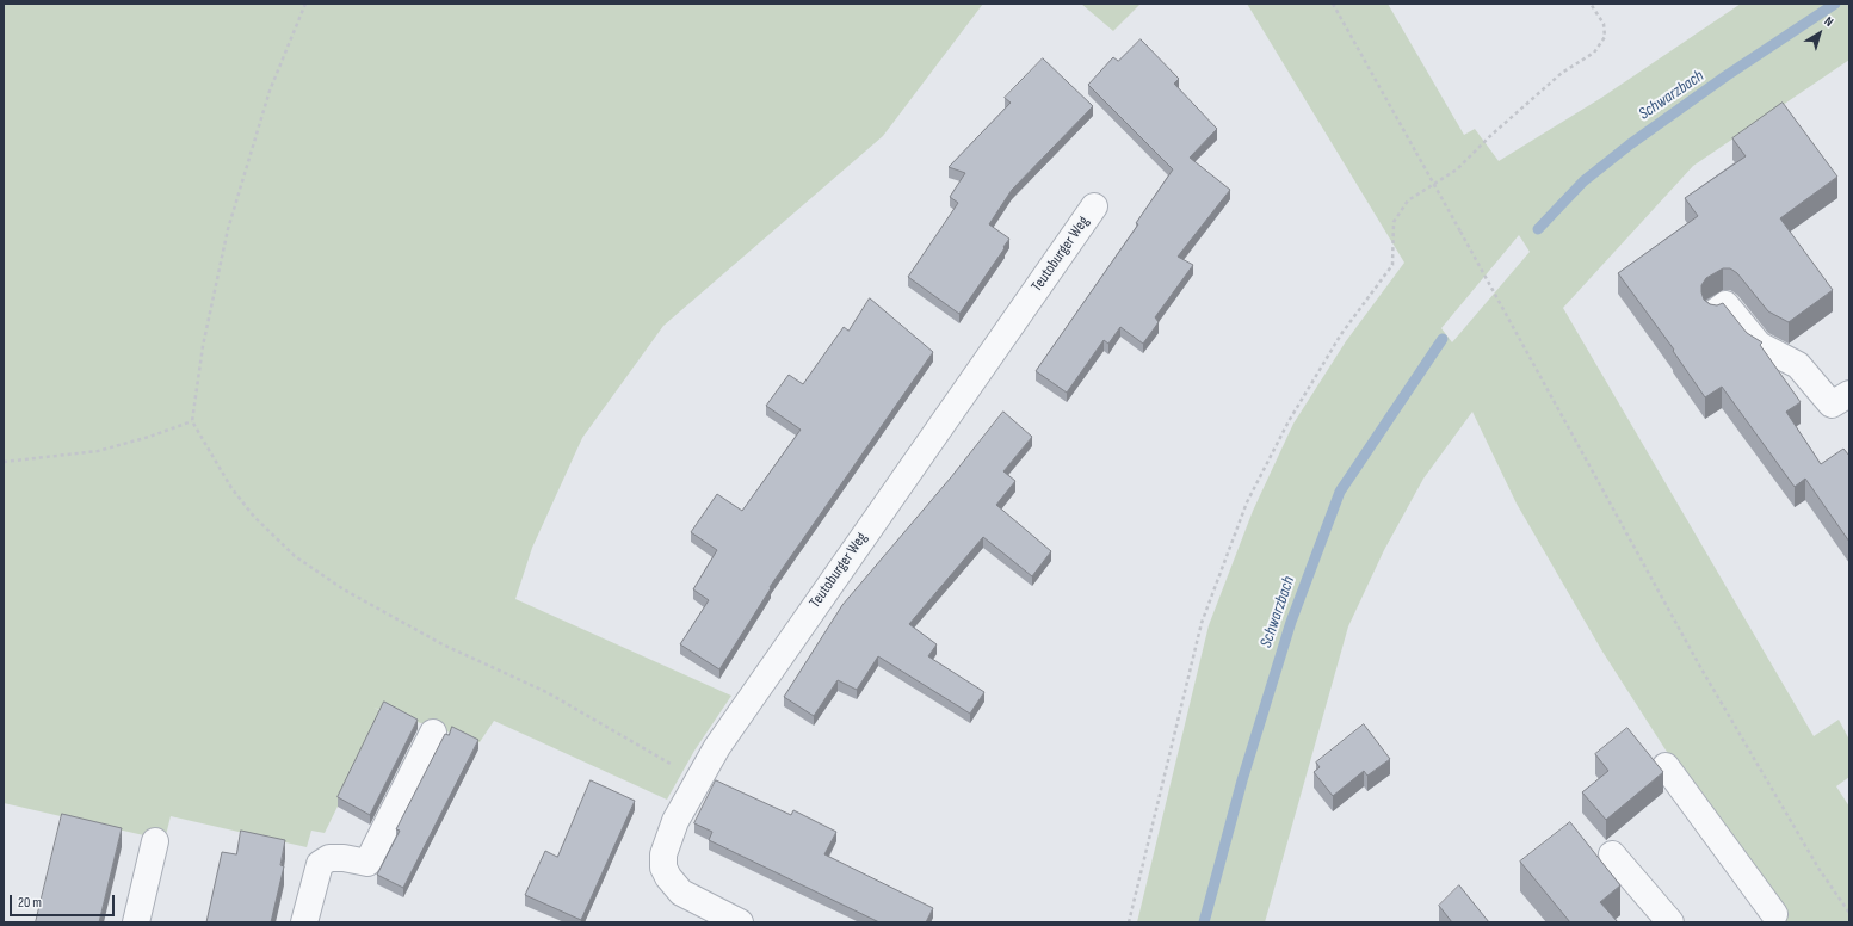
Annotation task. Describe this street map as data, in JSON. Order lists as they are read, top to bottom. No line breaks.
{"streets":{"street":["Teutoburger Weg"]},"water":["Schwarzbach"],"scale_bar":"20 m","north":"top right"}
